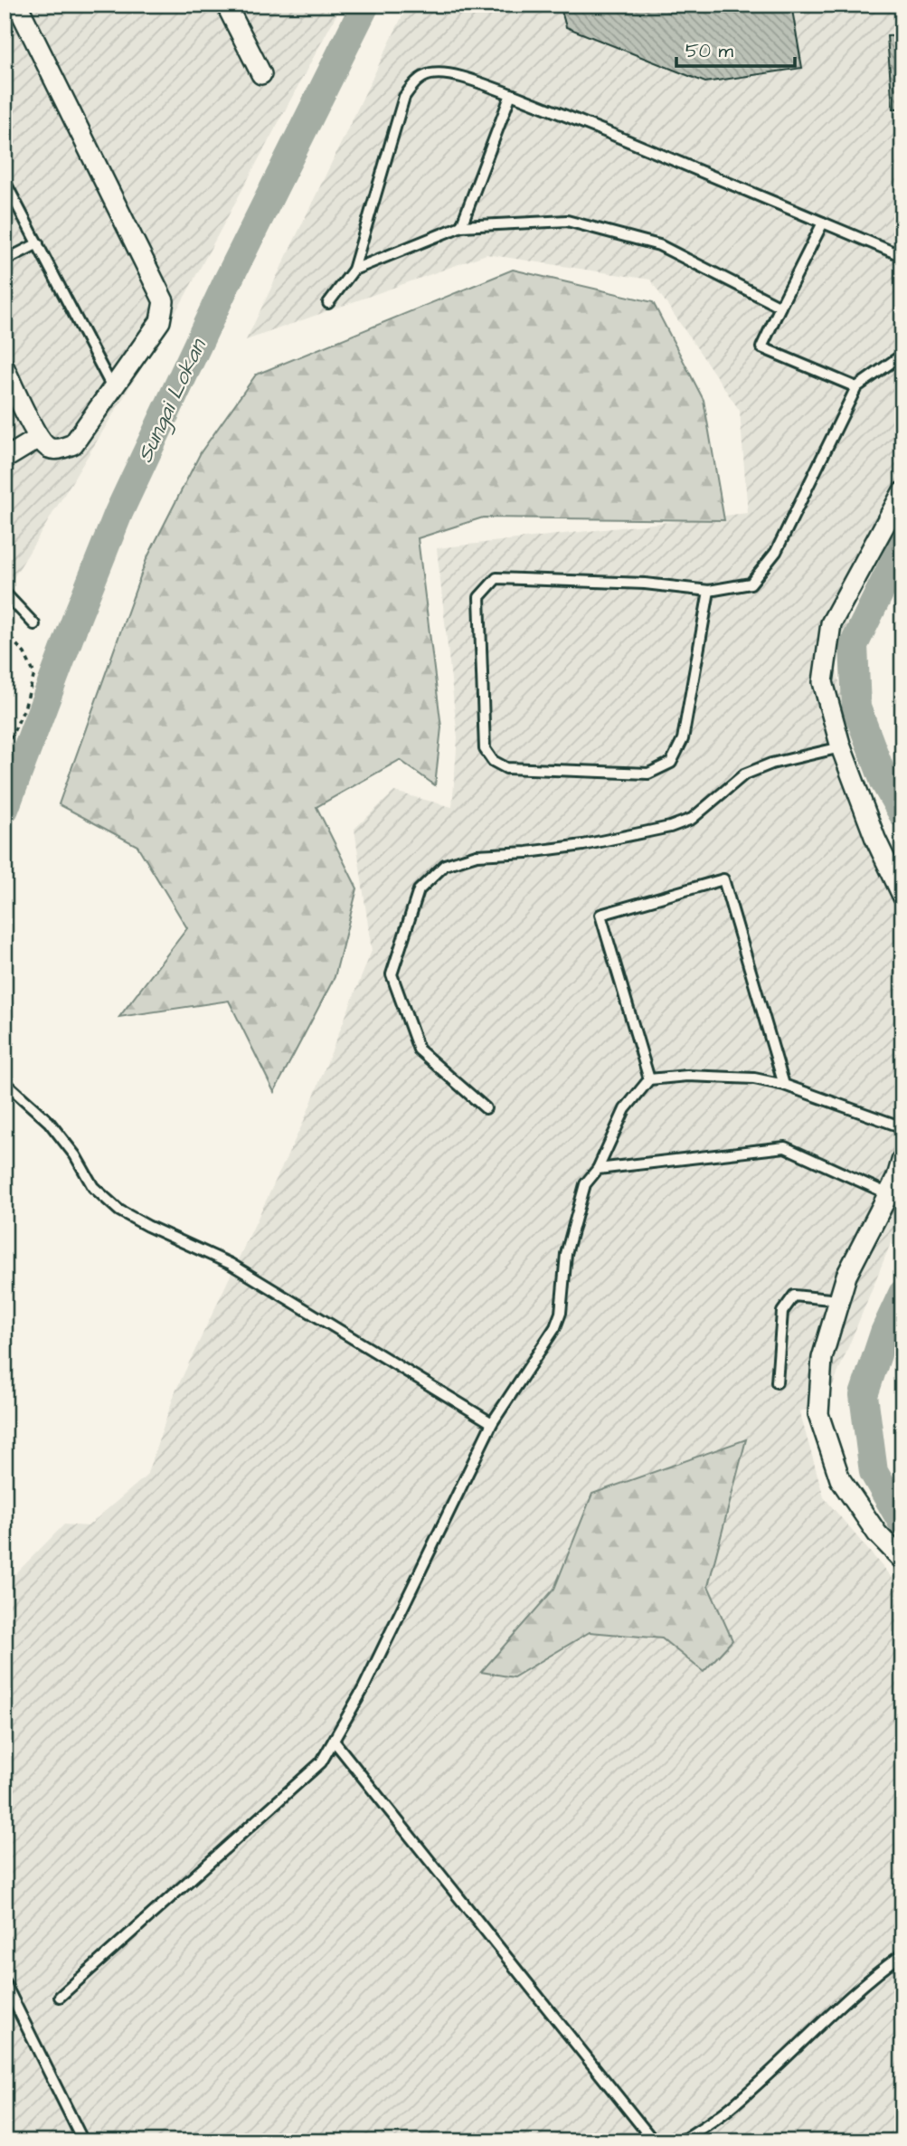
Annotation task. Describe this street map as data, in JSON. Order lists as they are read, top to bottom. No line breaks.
{"water":["Sungai Lokan"],"scale_bar":"50 m"}
